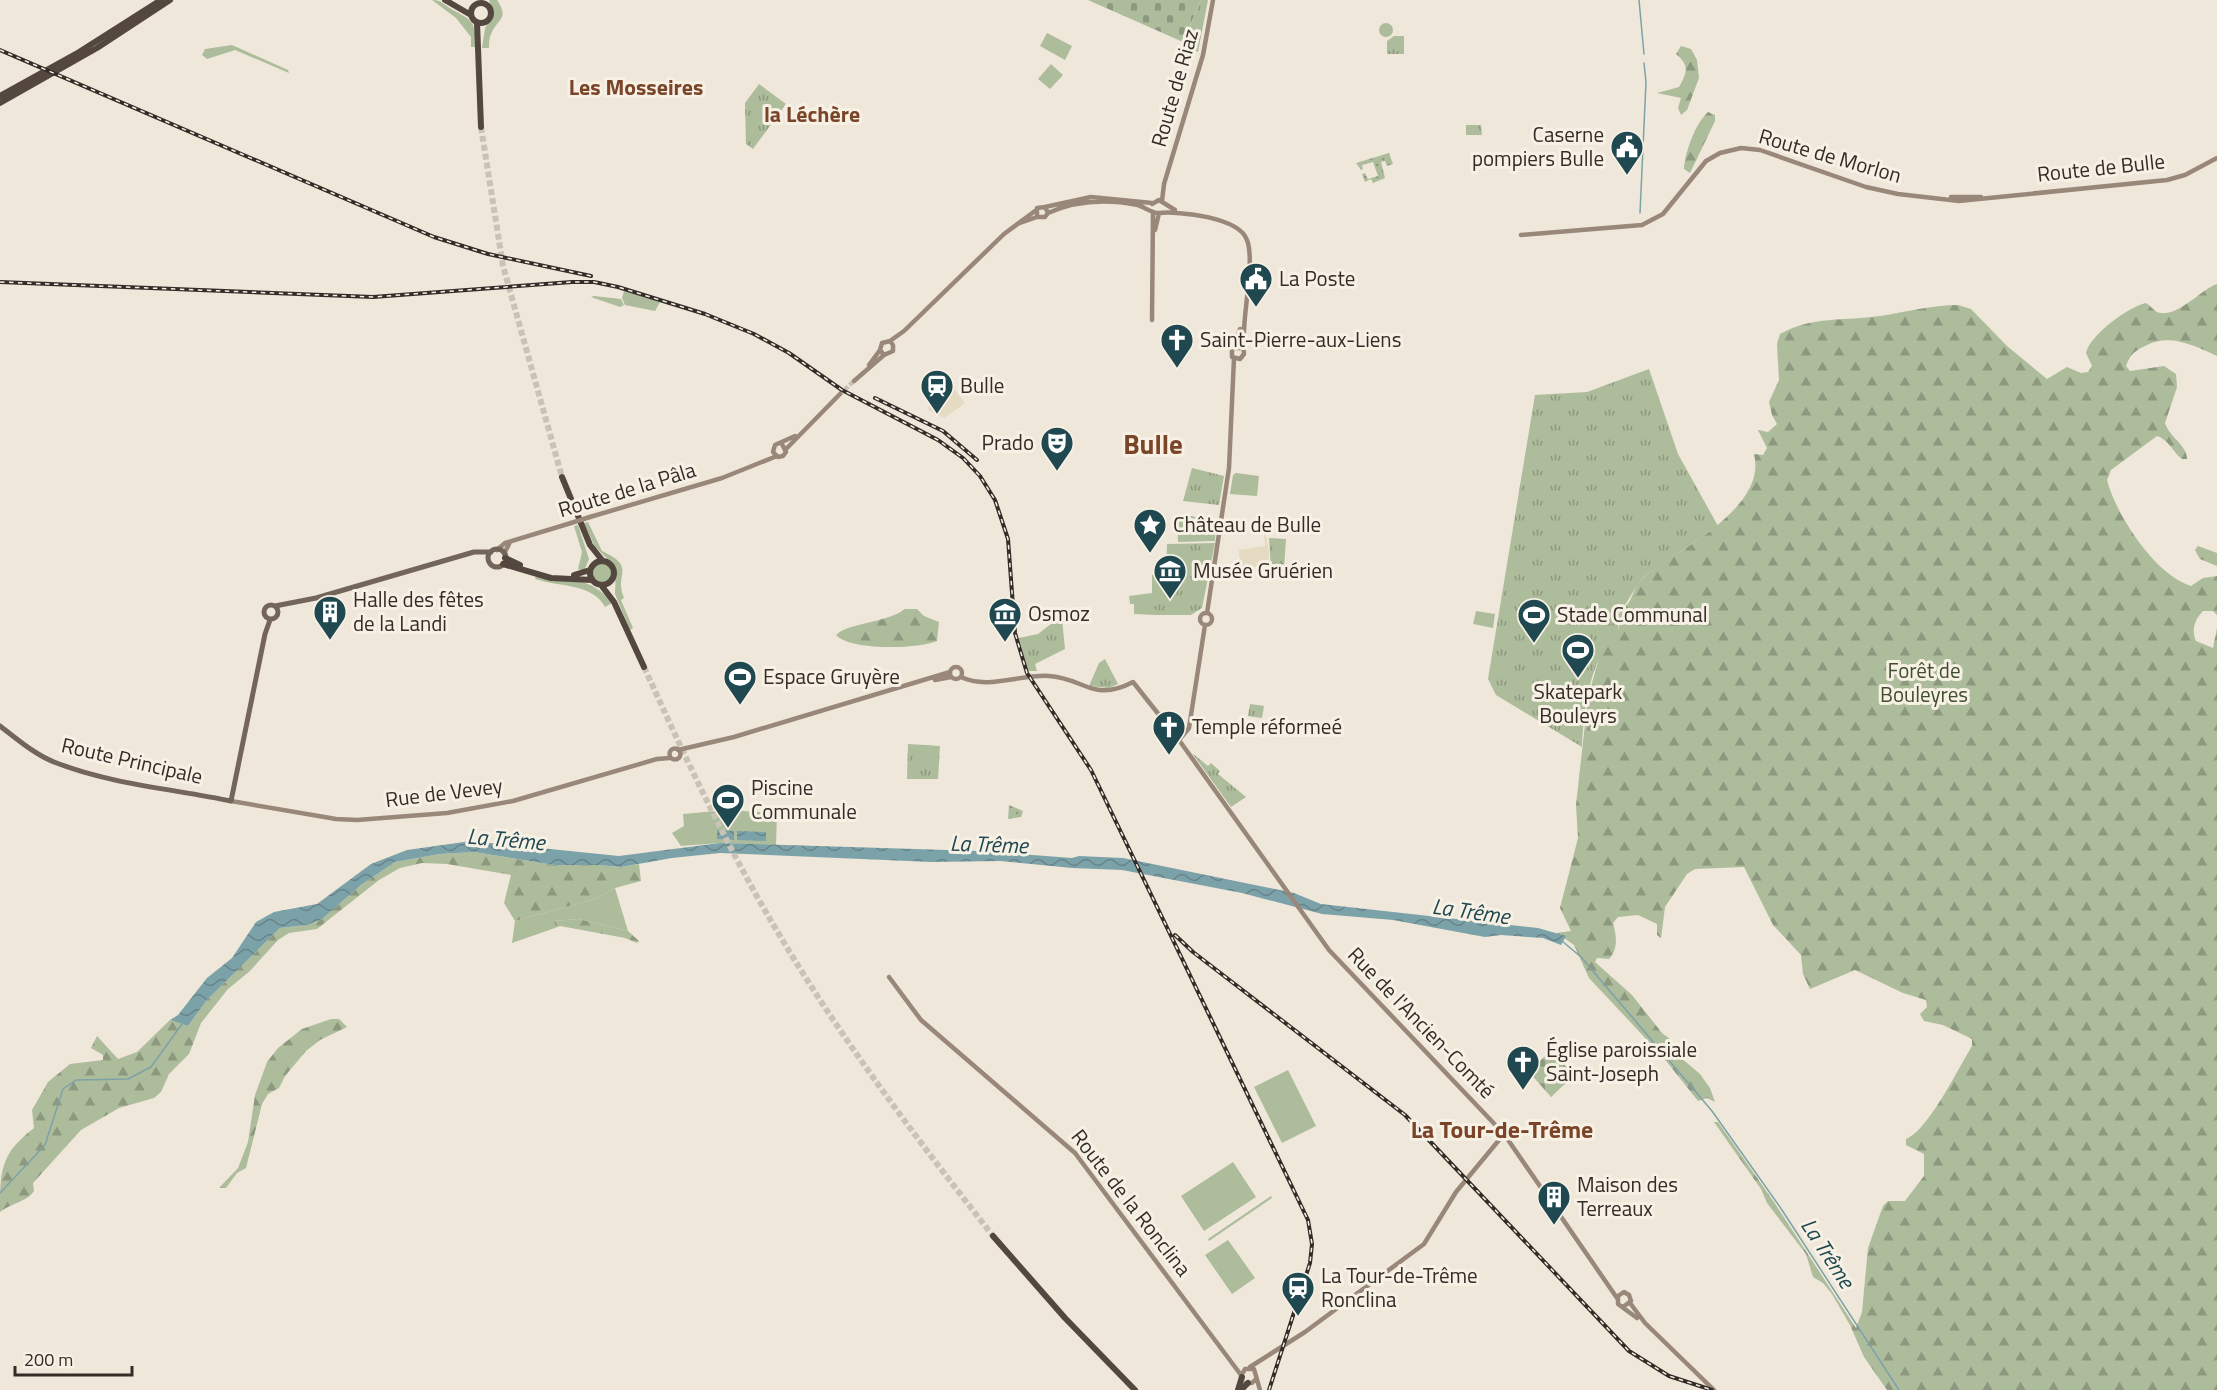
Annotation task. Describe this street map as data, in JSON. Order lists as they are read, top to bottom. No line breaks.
{"streets":{"main road":["Route de la Pâla","Route Principale"],"street":["Route de Riaz","Route de Morlon","Route de Bulle","Rue de Vevey","Rue de l'Ancien-Comté","Route de la Ronclina"]},"crossings":[["Route de Morlon","Route de Bulle"],["Route Principale","Rue de Vevey"],["Rue de Vevey","Rue de l'Ancien-Comté"]],"districts":["Les Mosseires","la Léchère","Bulle","La Tour-de-Trême"],"water":["La Trême"],"parks":["Forêt de Bouleyres"],"places":{"public building":["Caserne pompiers Bulle","La Poste"],"church":["Saint-Pierre-aux-Liens","Temple réformeé","Église paroissiale Saint-Joseph"],"station":["Bulle","La Tour-de-Trême Ronclina"],"theatre":["Prado"],"place":["Château de Bulle"],"museum":["Musée Gruérien","Osmoz"],"building":["Halle des fêtes de la Landi","Maison des Terreaux"],"sports":["Stade Communal","Skatepark Bouleyrs","Espace Gruyère","Piscine Communale"]},"scale_bar":"200 m"}
